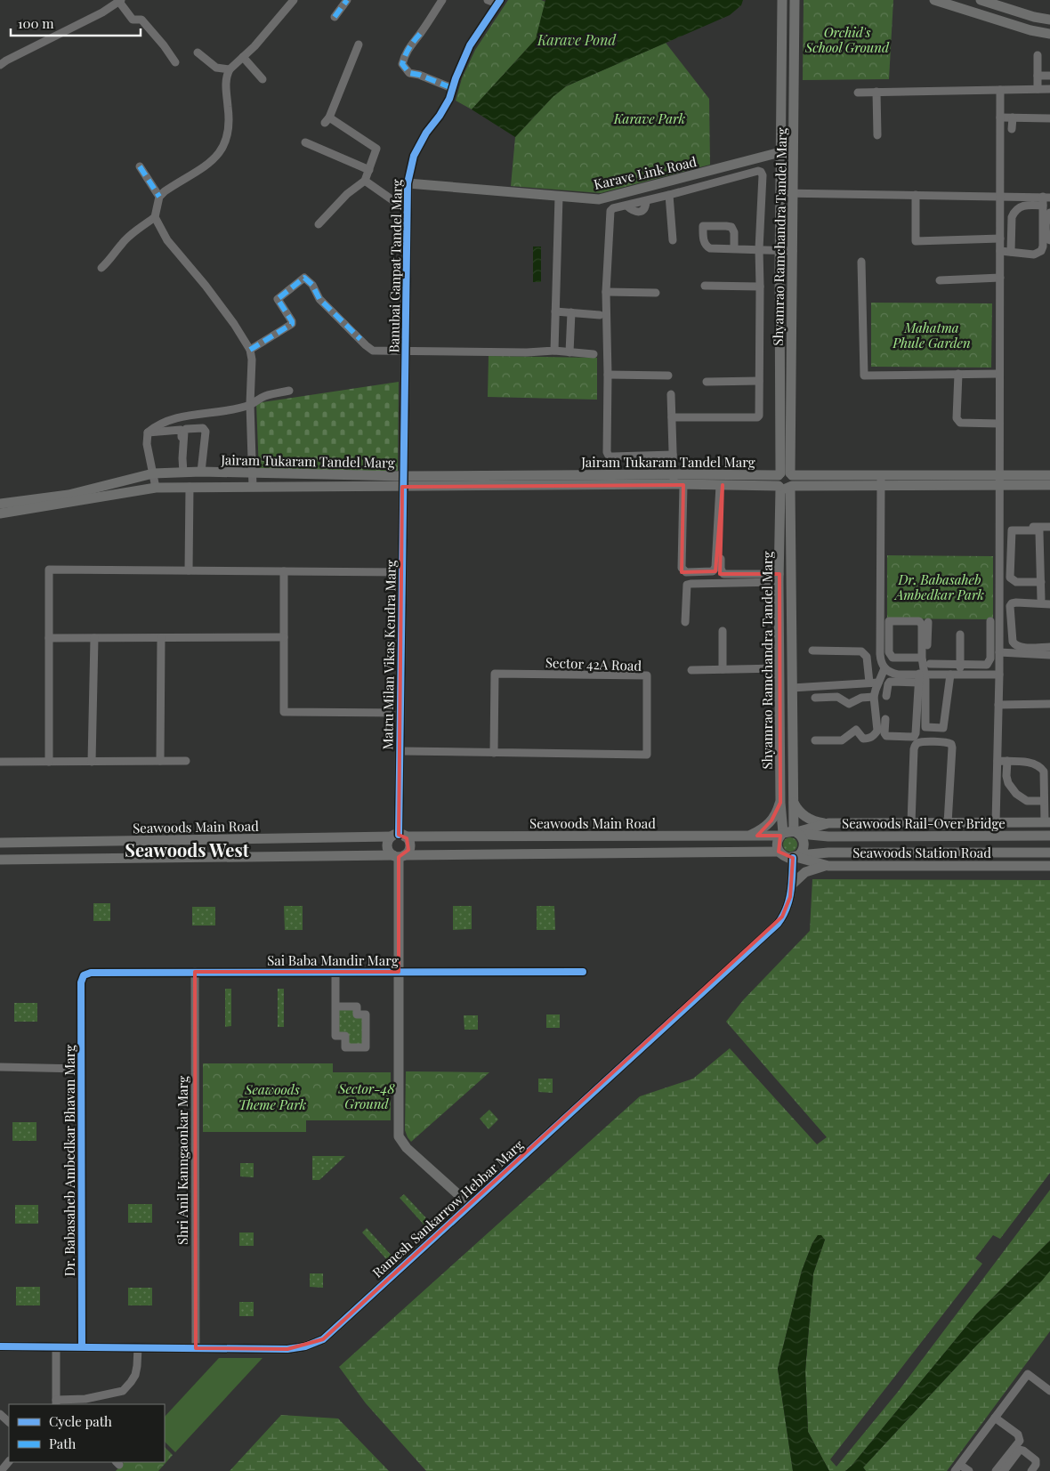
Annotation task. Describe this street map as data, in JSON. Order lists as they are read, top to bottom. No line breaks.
{"streets":{"street":["Karave Link Road","Shyamrao Ramchandra Tandel Marg","Banubai Ganpat Tandel Marg","Jairam Tukaram Tandel Marg","Matru Milan Vikas Kendra Marg","Sector 42A Road","Seawoods Main Road","Seawoods Rail-Over Bridge","Seawoods Station Road","Sai Baba Mandir Marg","Dr. Babasaheb Ambedkar Bhavan Marg","Shri Anil Kanngaonkar Marg","Ramesh Sankarrow Hebbar Marg"]},"crossings":[["Karave Link Road","Shyamrao Ramchandra Tandel Marg"],["Karave Link Road","Banubai Ganpat Tandel Marg"],["Shyamrao Ramchandra Tandel Marg","Jairam Tukaram Tandel Marg"],["Shyamrao Ramchandra Tandel Marg","Seawoods Main Road"],["Shyamrao Ramchandra Tandel Marg","Seawoods Rail-Over Bridge"],["Shyamrao Ramchandra Tandel Marg","Seawoods Station Road"],["Shyamrao Ramchandra Tandel Marg","Ramesh Sankarrow Hebbar Marg"],["Banubai Ganpat Tandel Marg","Jairam Tukaram Tandel Marg"],["Banubai Ganpat Tandel Marg","Matru Milan Vikas Kendra Marg"],["Jairam Tukaram Tandel Marg","Matru Milan Vikas Kendra Marg"],["Matru Milan Vikas Kendra Marg","Sector 42A Road"],["Matru Milan Vikas Kendra Marg","Seawoods Main Road"],["Seawoods Main Road","Seawoods Rail-Over Bridge"],["Seawoods Main Road","Seawoods Station Road"],["Seawoods Main Road","Ramesh Sankarrow Hebbar Marg"],["Seawoods Rail-Over Bridge","Seawoods Station Road"],["Seawoods Rail-Over Bridge","Ramesh Sankarrow Hebbar Marg"],["Seawoods Station Road","Ramesh Sankarrow Hebbar Marg"],["Sai Baba Mandir Marg","Dr. Babasaheb Ambedkar Bhavan Marg"],["Sai Baba Mandir Marg","Shri Anil Kanngaonkar Marg"],["Dr. Babasaheb Ambedkar Bhavan Marg","Ramesh Sankarrow Hebbar Marg"],["Shri Anil Kanngaonkar Marg","Ramesh Sankarrow Hebbar Marg"]],"districts":["Seawoods West"],"water":["Karave Pond"],"parks":["Orchid's School Ground","Karave Park","Mahatma Phule Garden","Dr. Babasaheb Ambedkar Park","Sector-48 Ground","Seawoods Theme Park"],"legend":["Cycle path","Path"],"scale_bar":"100 m"}
